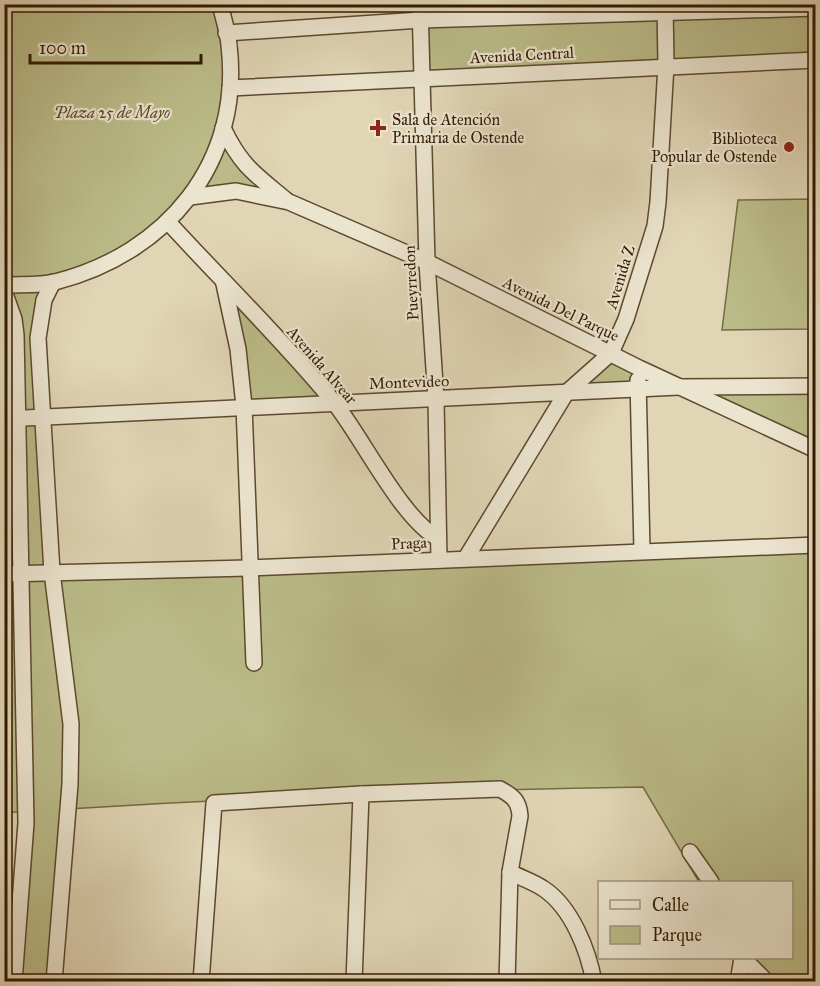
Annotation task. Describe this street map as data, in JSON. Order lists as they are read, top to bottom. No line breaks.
{"streets":{"street":["Avenida Central","Avenida Z","Pueyrredon","Avenida Del Parque","Avenida Alvear","Montevideo","Praga"]},"crossings":[["Avenida Central","Avenida Z"],["Avenida Central","Pueyrredon"],["Avenida Z","Avenida Del Parque"],["Avenida Z","Montevideo"],["Avenida Z","Praga"],["Pueyrredon","Avenida Del Parque"],["Pueyrredon","Avenida Alvear"],["Pueyrredon","Montevideo"],["Pueyrredon","Praga"],["Avenida Del Parque","Montevideo"],["Avenida Alvear","Montevideo"]],"parks":["Plaza 25 de Mayo"],"places":{"health":["Sala de Atención Primaria de Ostende"],"other":["Biblioteca Popular de Ostende"]},"legend":["Calle","Parque"],"scale_bar":"100 m"}
